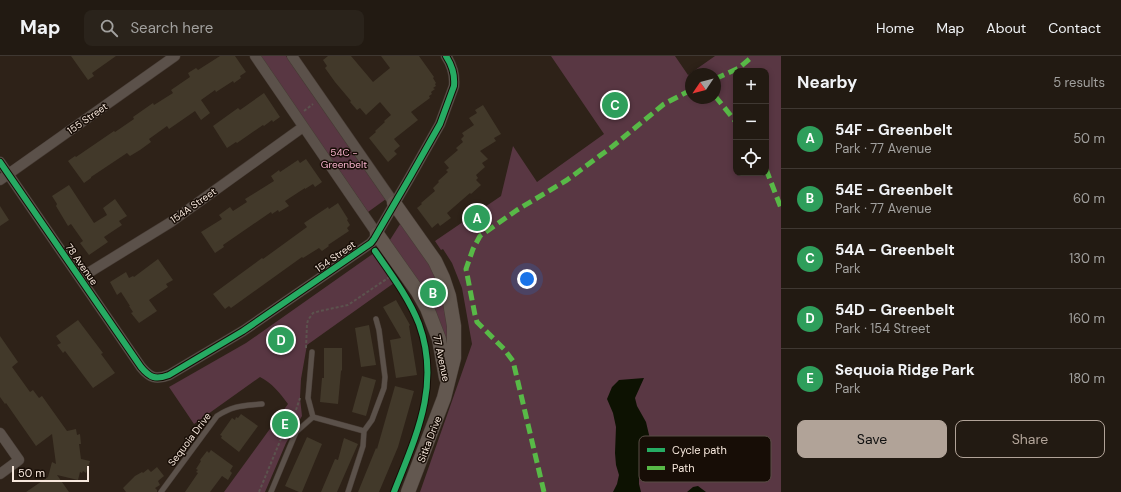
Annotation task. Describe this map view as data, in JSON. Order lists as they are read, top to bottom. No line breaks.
{"streets":{"street":["155 Street","154A Street","154 Street","78 Avenue","77 Avenue","Sitka Drive"],"lane":["Sequoia Drive"]},"crossings":[["155 Street","78 Avenue"],["154A Street","78 Avenue"],["154A Street","77 Avenue"],["154 Street","78 Avenue"],["154 Street","77 Avenue"],["77 Avenue","Sitka Drive"]],"parks":["54C - Greenbelt"],"legend":["Cycle path","Path"],"scale_bar":"50 m","north":"bottom left","page":{"header":"Map","search":"Search here","nav":["Home","Map","About","Contact"],"heading":["Nearby","5 results"],"map_buttons":["+","−"],"pins":["C","A","B","D","E"],"list":[{"mark":"A","name":"54F - Greenbelt","note":"Park · 77 Avenue","value":"50 m"},{"mark":"B","name":"54E - Greenbelt","note":"Park · 77 Avenue","value":"60 m"},{"mark":"C","name":"54A - Greenbelt","note":"Park","value":"130 m"},{"mark":"D","name":"54D - Greenbelt","note":"Park · 154 Street","value":"160 m"},{"mark":"E","name":"Sequoia Ridge Park","note":"Park","value":"180 m"}],"buttons":["Save","Share"],"scale":"50 m"}}
